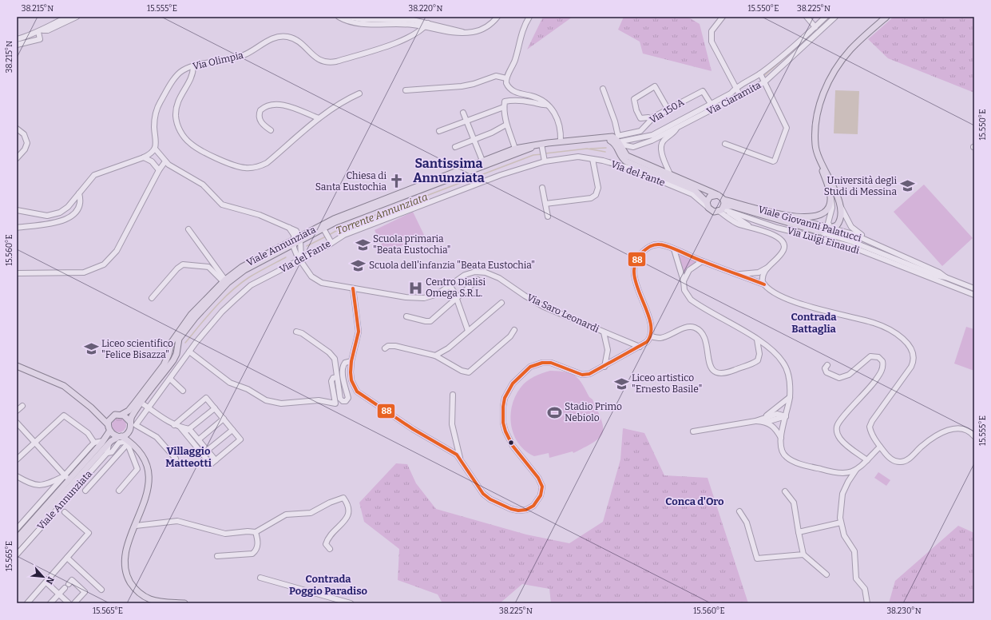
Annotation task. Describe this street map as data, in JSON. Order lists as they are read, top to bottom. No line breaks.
{"streets":{"main road":["Viale Giovanni Palatucci","Viale Annunziata"],"street":["Via Olimpia","Via Ciaramita","Via 150A","Via del Fante","Via Luigi Einaudi","Via Saro Leonardi"]},"crossings":[["Via Ciaramita","Via 150A"],["Via Ciaramita","Viale Annunziata"],["Via 150A","Viale Annunziata"],["Via del Fante","Viale Giovanni Palatucci"],["Via del Fante","Via Luigi Einaudi"],["Via del Fante","Via Saro Leonardi"],["Viale Giovanni Palatucci","Via Luigi Einaudi"],["Viale Annunziata","Via Saro Leonardi"]],"districts":["Santissima Annunziata","Contrada Battaglia","Villaggio Matteotti","Conca d'Oro","Contrada Poggio Paradiso"],"water":["Torrente Annunziata"],"places":{"church":["Chiesa di Santa Eustochia"],"school or university":["Università degli Studi di Messina","Scuola primaria \"Beata Eustochia\"","Scuola dell'infanzia \"Beata Eustochia\"","Liceo scientifico \"Felice Bisazza\"","Liceo artistico \"Ernesto Basile\""],"hospital":["Centro Dialisi Omega S.R.L."],"sports":["Stadio Primo Nebiolo"]},"lines":["transit line 88"],"north":"bottom right","coordinates":["38.215°N","15.555°E","38.220°N","15.550°E","38.225°N","15.560°E","15.565°E","38.230°N"]}
